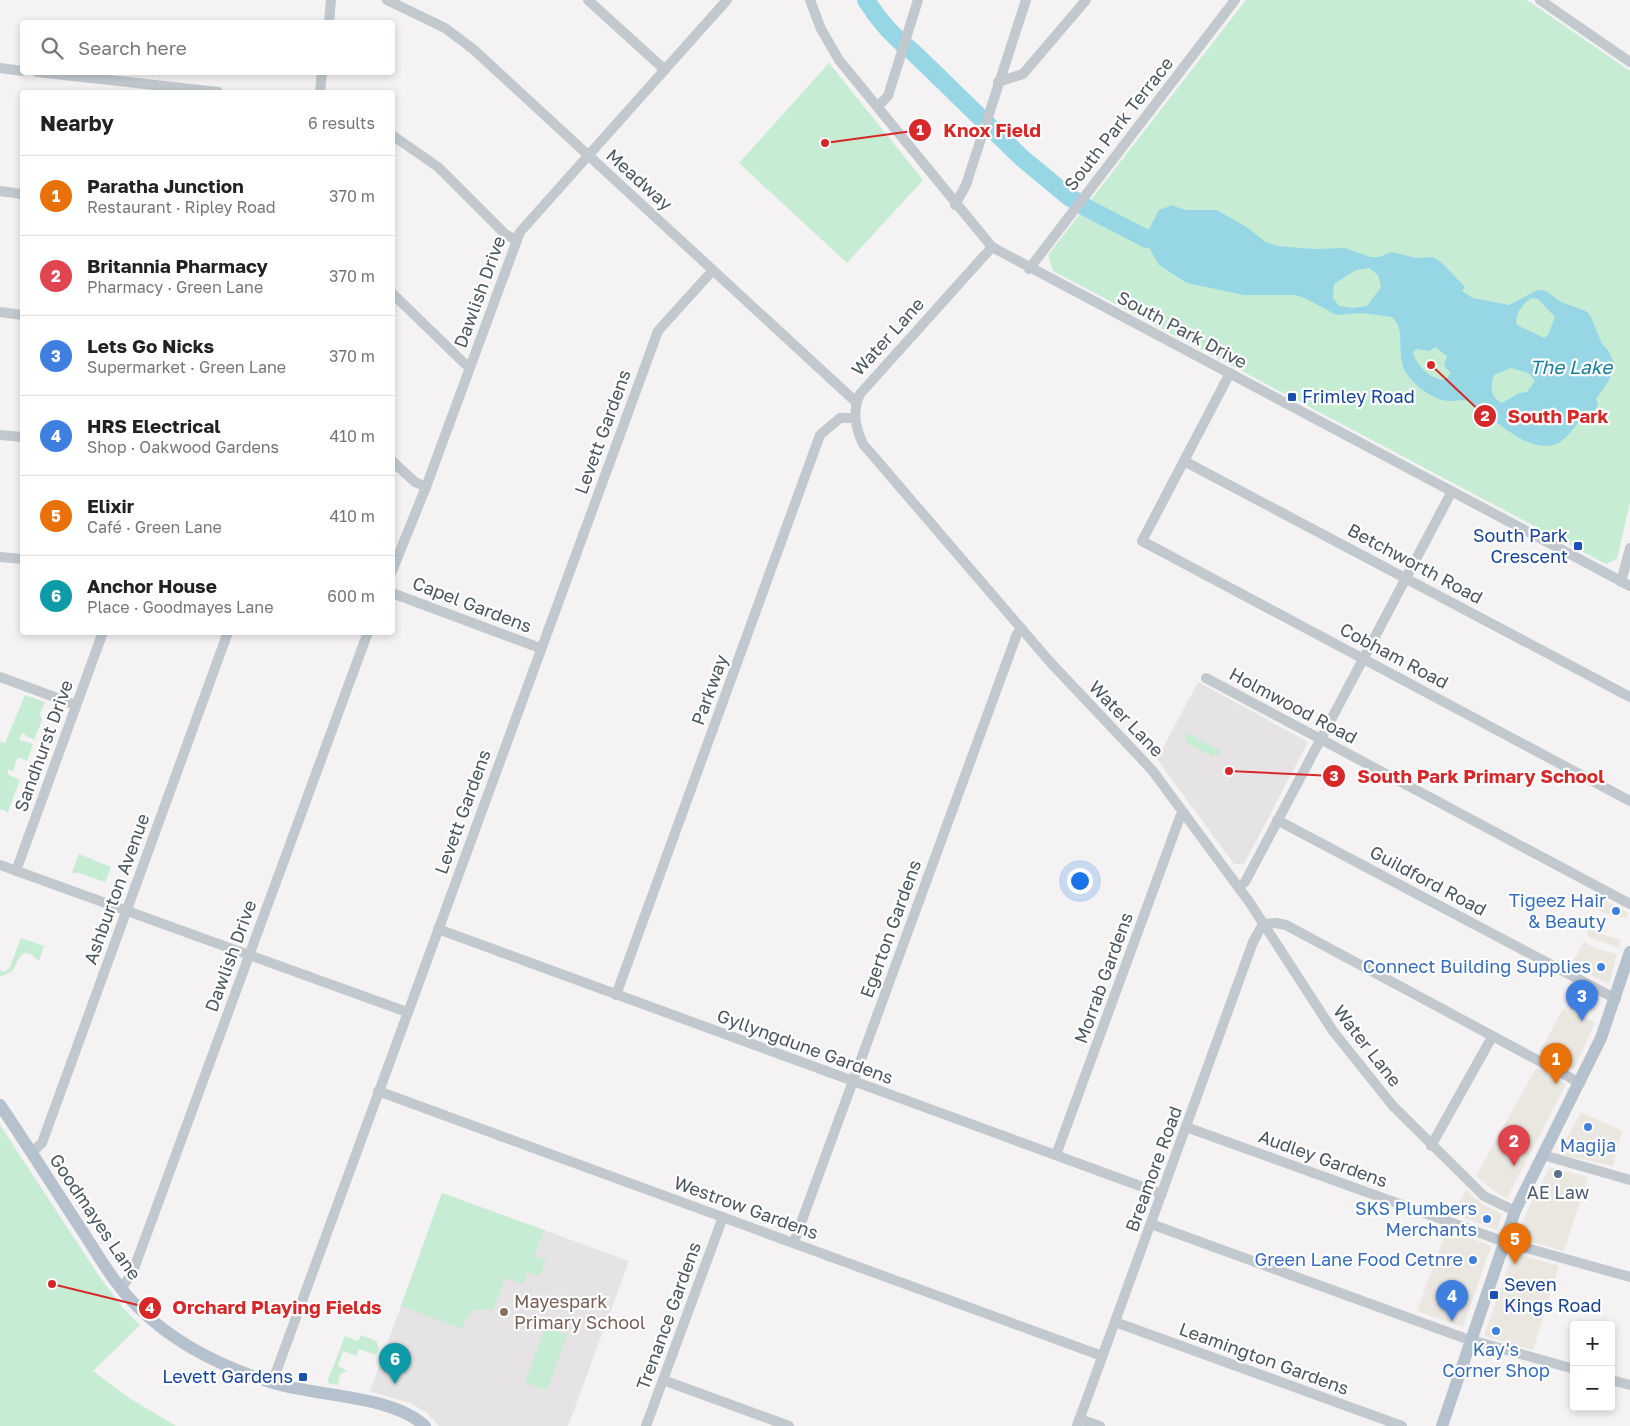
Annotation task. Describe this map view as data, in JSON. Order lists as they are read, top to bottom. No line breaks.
{"streets":{"main road":["Goodmayes Lane"],"street":["South Park Terrace","Meadway","Dawlish Drive","South Park Drive","Water Lane","Levett Gardens","Betchworth Road","Capel Gardens","Cobham Road","Parkway","Holmwood Road","Sandhurst Drive","Guildford Road","Ashburton Avenue","Egerton Gardens","Morrab Gardens","Gyllyngdune Gardens","Audley Gardens","Breamore Road","Westrow Gardens","Trenance Gardens","Leamington Gardens"]},"crossings":[["South Park Terrace","South Park Drive"],["Meadway","Dawlish Drive"],["Meadway","Water Lane"],["Meadway","Levett Gardens"],["Dawlish Drive","Goodmayes Lane"],["South Park Drive","Water Lane"],["Water Lane","Parkway"],["Water Lane","Egerton Gardens"],["Water Lane","Morrab Gardens"],["Water Lane","Breamore Road"],["Levett Gardens","Capel Gardens"],["Levett Gardens","Gyllyngdune Gardens"],["Levett Gardens","Westrow Gardens"],["Levett Gardens","Goodmayes Lane"],["Betchworth Road","Cobham Road"],["Parkway","Gyllyngdune Gardens"],["Ashburton Avenue","Goodmayes Lane"],["Egerton Gardens","Gyllyngdune Gardens"],["Egerton Gardens","Westrow Gardens"],["Morrab Gardens","Gyllyngdune Gardens"],["Gyllyngdune Gardens","Breamore Road"],["Audley Gardens","Breamore Road"],["Breamore Road","Westrow Gardens"],["Breamore Road","Leamington Gardens"],["Westrow Gardens","Trenance Gardens"]],"water":["The Lake"],"places":{"other":["Knox Field","South Park","South Park Primary School","Tigeez Hair & Beauty","Connect Building Supplies","Magija","AE Law","SKS Plumbers Merchants","Green Lane Food Cetnre","Orchard Playing Fields","Mayespark Primary School","Kay's Corner Shop"],"transit":["Frimley Road","South Park Crescent","Seven Kings Road","Levett Gardens"]},"page":{"search":"Search here","heading":["Nearby","6 results"],"list":[{"mark":"1","name":"Paratha Junction","note":"Restaurant · Ripley Road","value":"370 m"},{"mark":"2","name":"Britannia Pharmacy","note":"Pharmacy · Green Lane","value":"370 m"},{"mark":"3","name":"Lets Go Nicks","note":"Supermarket · Green Lane","value":"370 m"},{"mark":"4","name":"HRS Electrical","note":"Shop · Oakwood Gardens","value":"410 m"},{"mark":"5","name":"Elixir","note":"Café · Green Lane","value":"410 m"},{"mark":"6","name":"Anchor House","note":"Place · Goodmayes Lane","value":"600 m"}],"pins":["3","1","2","5","4","6"],"map_buttons":["+","−"]}}
